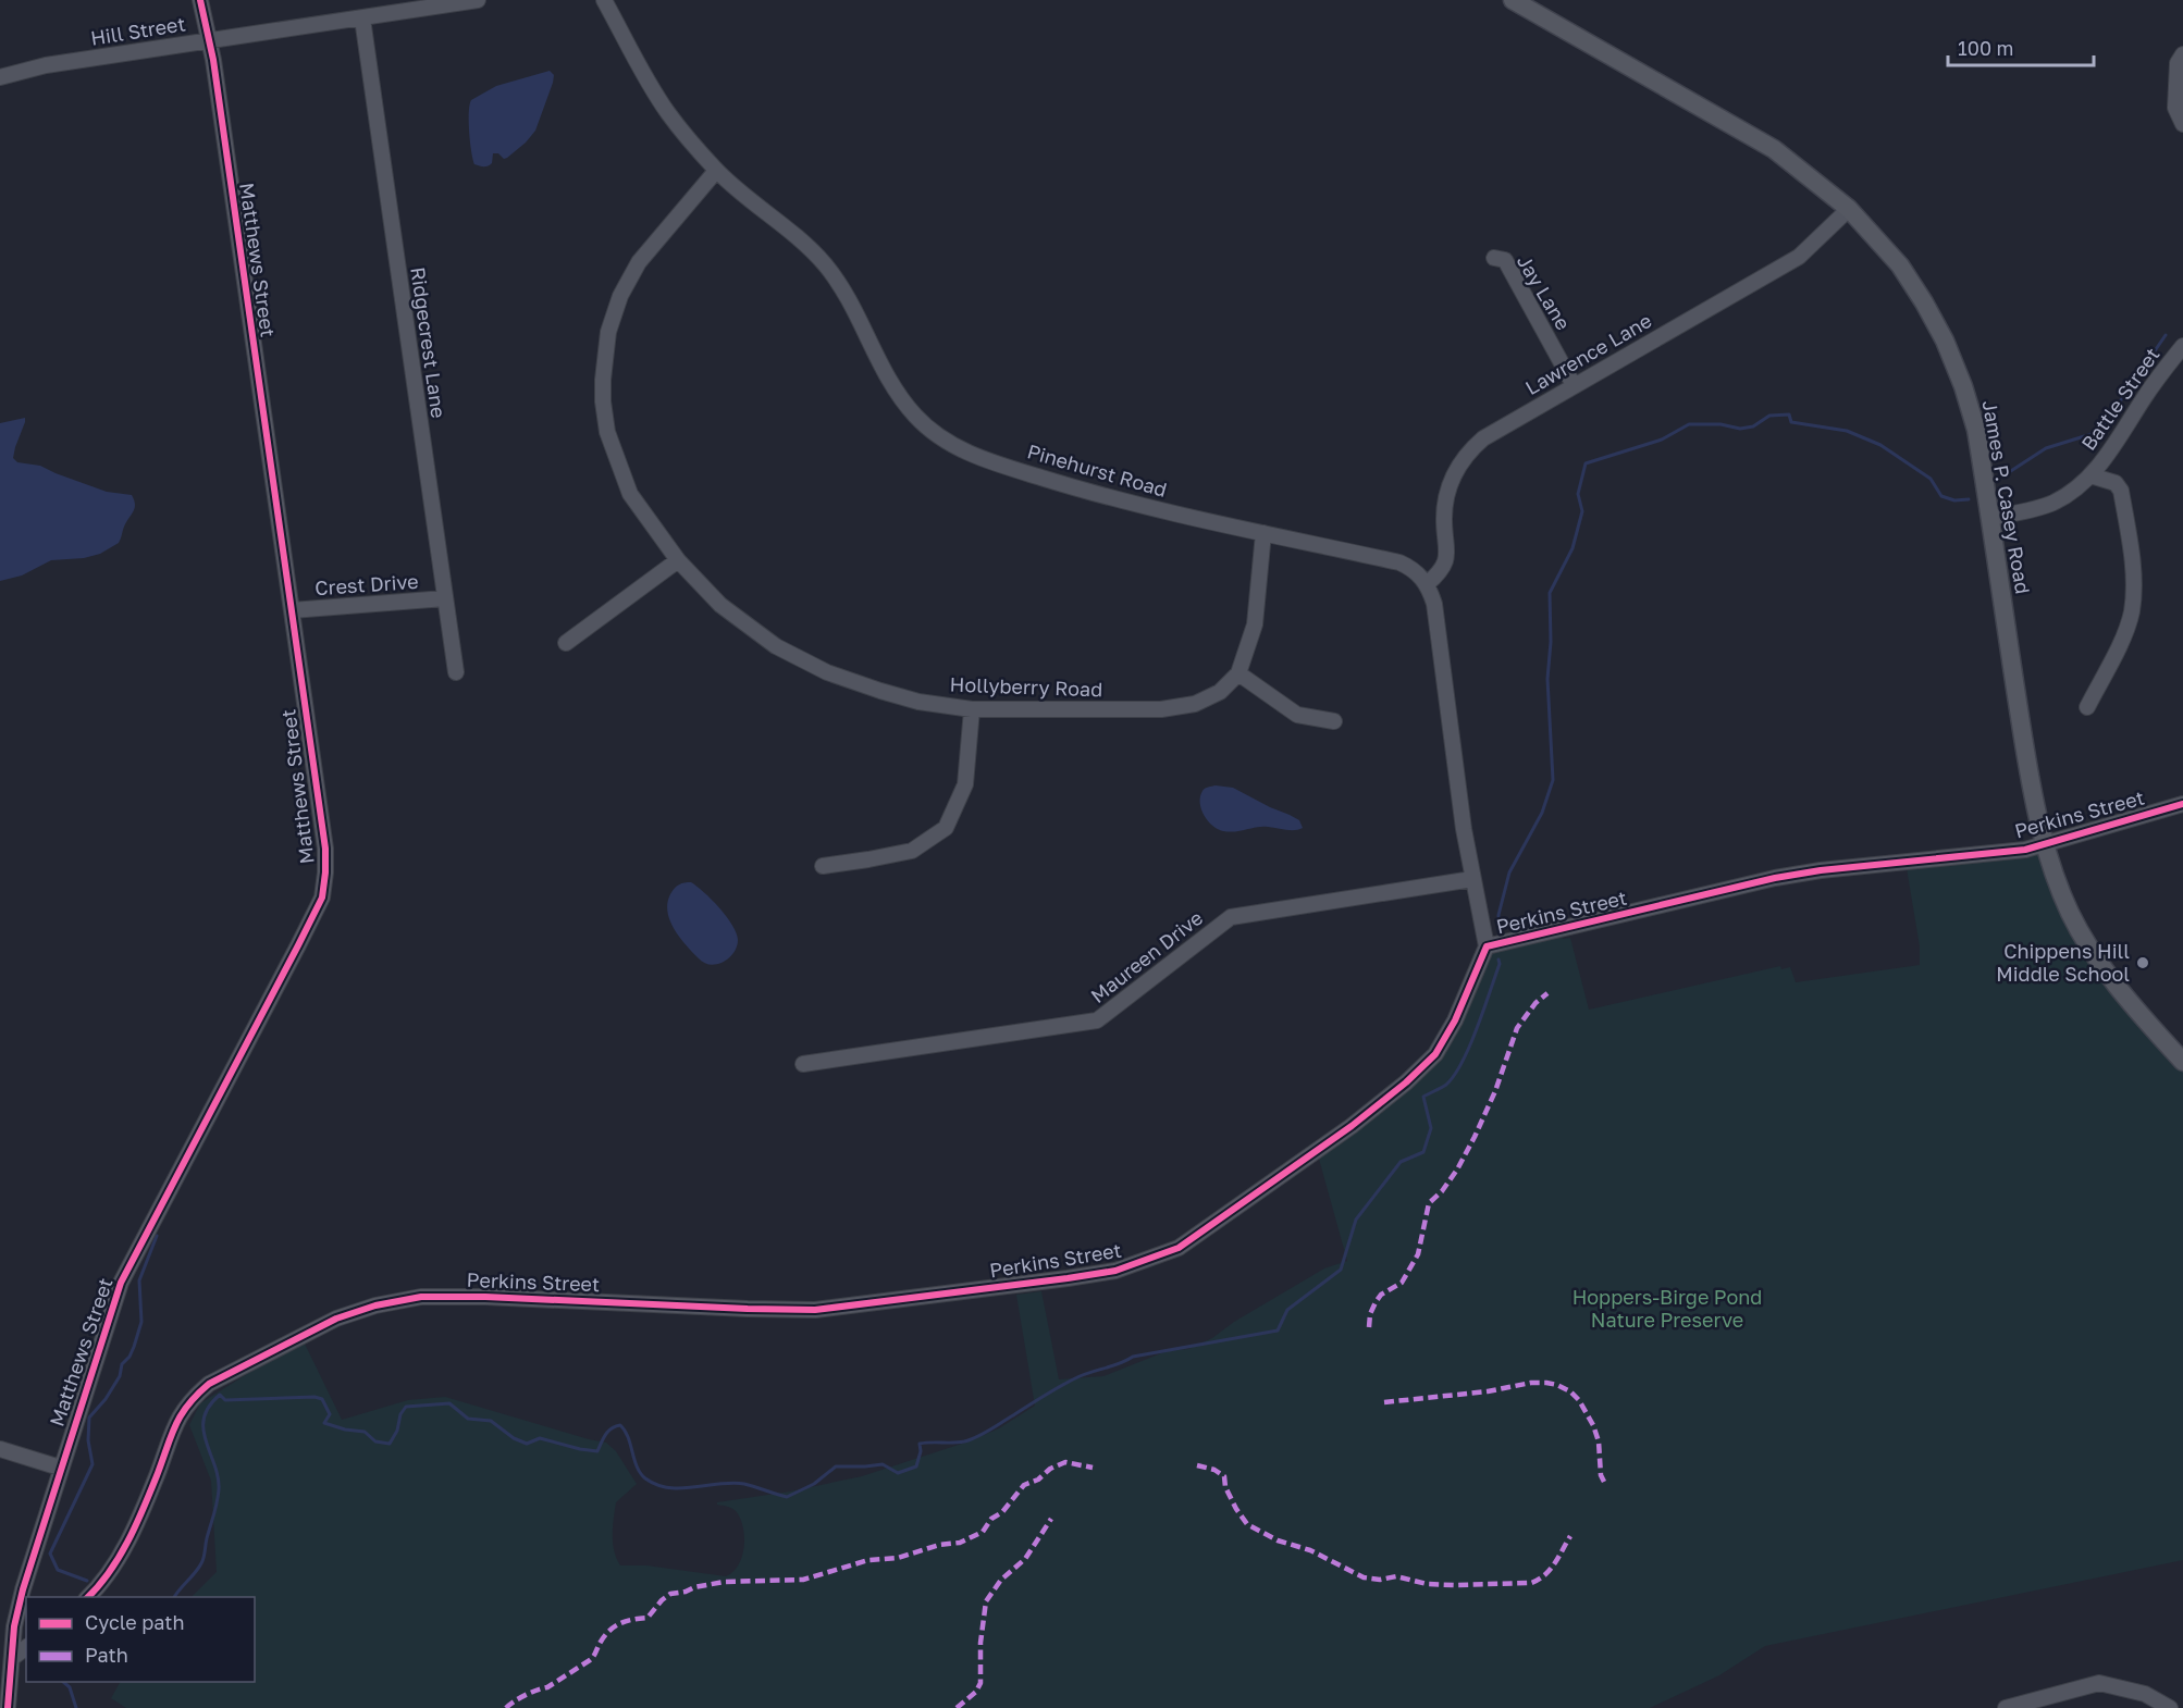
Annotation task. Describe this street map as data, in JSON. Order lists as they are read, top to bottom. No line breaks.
{"streets":{"main road":["James P. Casey Road"],"street":["Hill Street","Matthews Street","Jay Lane","Ridgecrest Lane","Lawrence Lane","Battle Street","Pinehurst Road","Crest Drive","Hollyberry Road","Perkins Street","Maureen Drive"]},"crossings":[["Hill Street","Matthews Street"],["Hill Street","Ridgecrest Lane"],["Matthews Street","Crest Drive"],["Jay Lane","Lawrence Lane"],["Ridgecrest Lane","Crest Drive"],["Lawrence Lane","Pinehurst Road"],["Lawrence Lane","James P. Casey Road"],["Battle Street","James P. Casey Road"],["Pinehurst Road","Hollyberry Road"],["James P. Casey Road","Perkins Street"]],"parks":["Hoppers-Birge Pond Nature Preserve"],"places":["Chippens Hill Middle School"],"legend":["Cycle path","Path"],"scale_bar":"100 m"}
